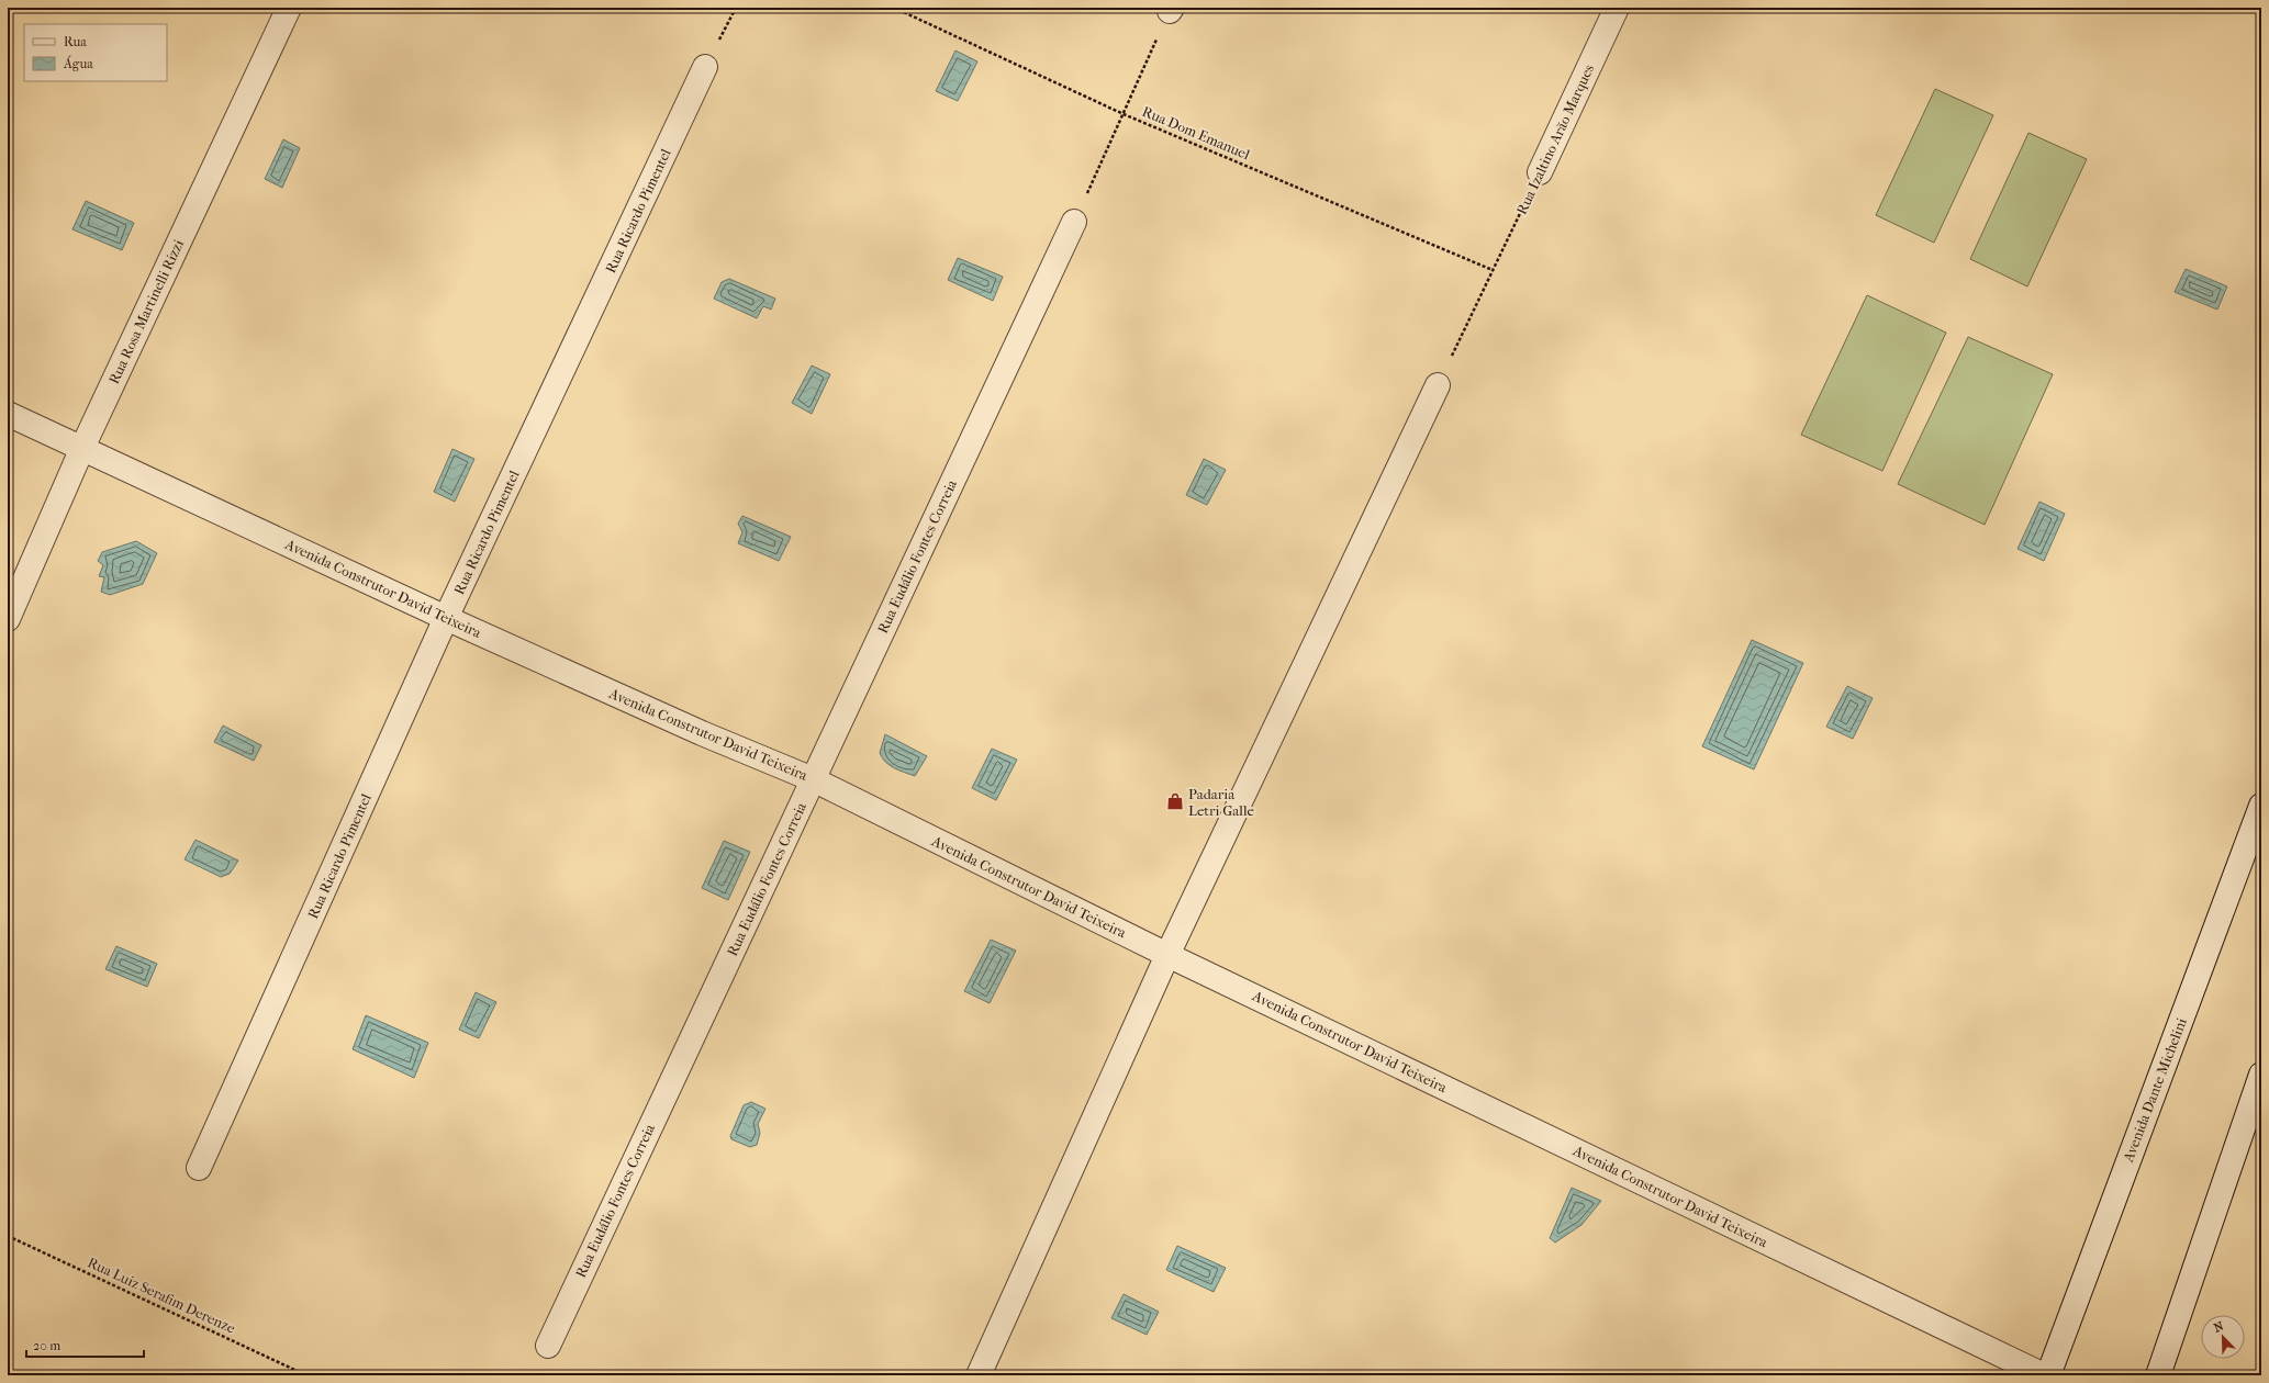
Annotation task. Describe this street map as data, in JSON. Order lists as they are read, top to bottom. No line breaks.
{"streets":{"street":["Rua Izaltino Arão Marques","Rua Ricardo Pimentel","Rua Rosa Martinelli Rizzi","Rua Eudálio Fontes Correia","Avenida Construtor David Teixeira","Avenida Dante Michelini"],"path":["Rua Dom Emanuel","Rua Luiz Serafim Derenze"]},"crossings":[["Rua Dom Emanuel","Rua Izaltino Arão Marques"],["Rua Ricardo Pimentel","Avenida Construtor David Teixeira"],["Rua Rosa Martinelli Rizzi","Avenida Construtor David Teixeira"],["Rua Eudálio Fontes Correia","Avenida Construtor David Teixeira"]],"places":{"shop":["Padaria Letri Galle"]},"legend":["Rua","Água"],"scale_bar":"20 m","north":"top left"}
